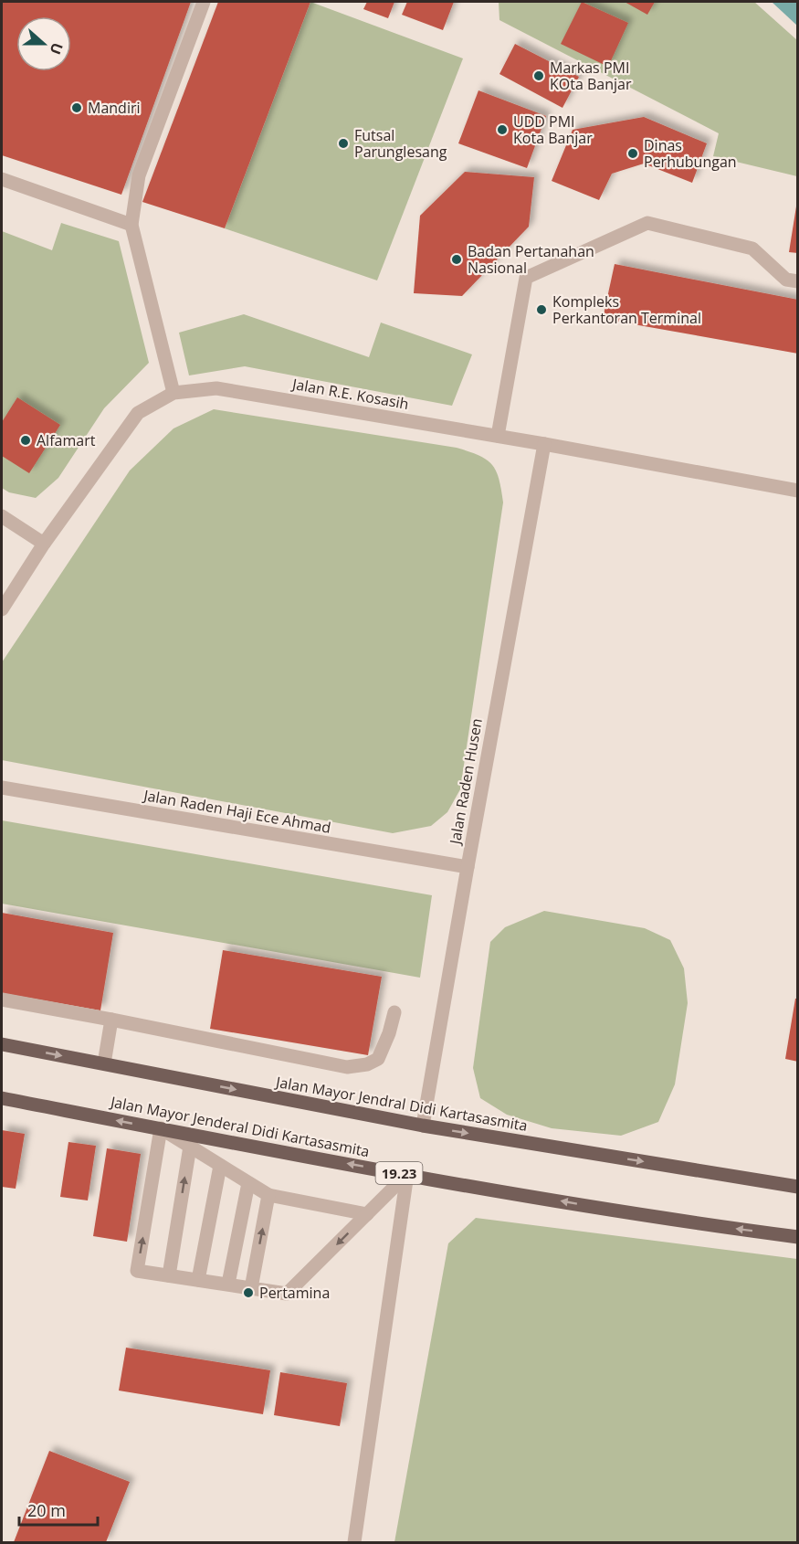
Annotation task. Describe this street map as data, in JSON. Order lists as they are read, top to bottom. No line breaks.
{"streets":{"main road":["Jalan Mayor Jendral Didi Kartasasmita","Jalan Mayor Jenderal Didi Kartasasmita","19.23"],"street":["Jalan R.E. Kosasih","Jalan Raden Husen","Jalan Raden Haji Ece Ahmad"]},"crossings":[["Jalan R.E. Kosasih","Jalan Raden Husen"],["Jalan Raden Husen","Jalan Raden Haji Ece Ahmad"],["Jalan Raden Husen","Jalan Mayor Jendral Didi Kartasasmita"]],"one_way":["Jalan Mayor Jendral Didi Kartasasmita","Jalan Mayor Jenderal Didi Kartasasmita"],"places":["Markas PMI KOta Banjar","Mandiri","UDD PMI Kota Banjar","Futsal Parunglesang","Dinas Perhubungan","Badan Pertanahan Nasional","Kompleks Perkantoran Terminal","Alfamart","Pertamina"],"scale_bar":"20 m","north":"right"}
